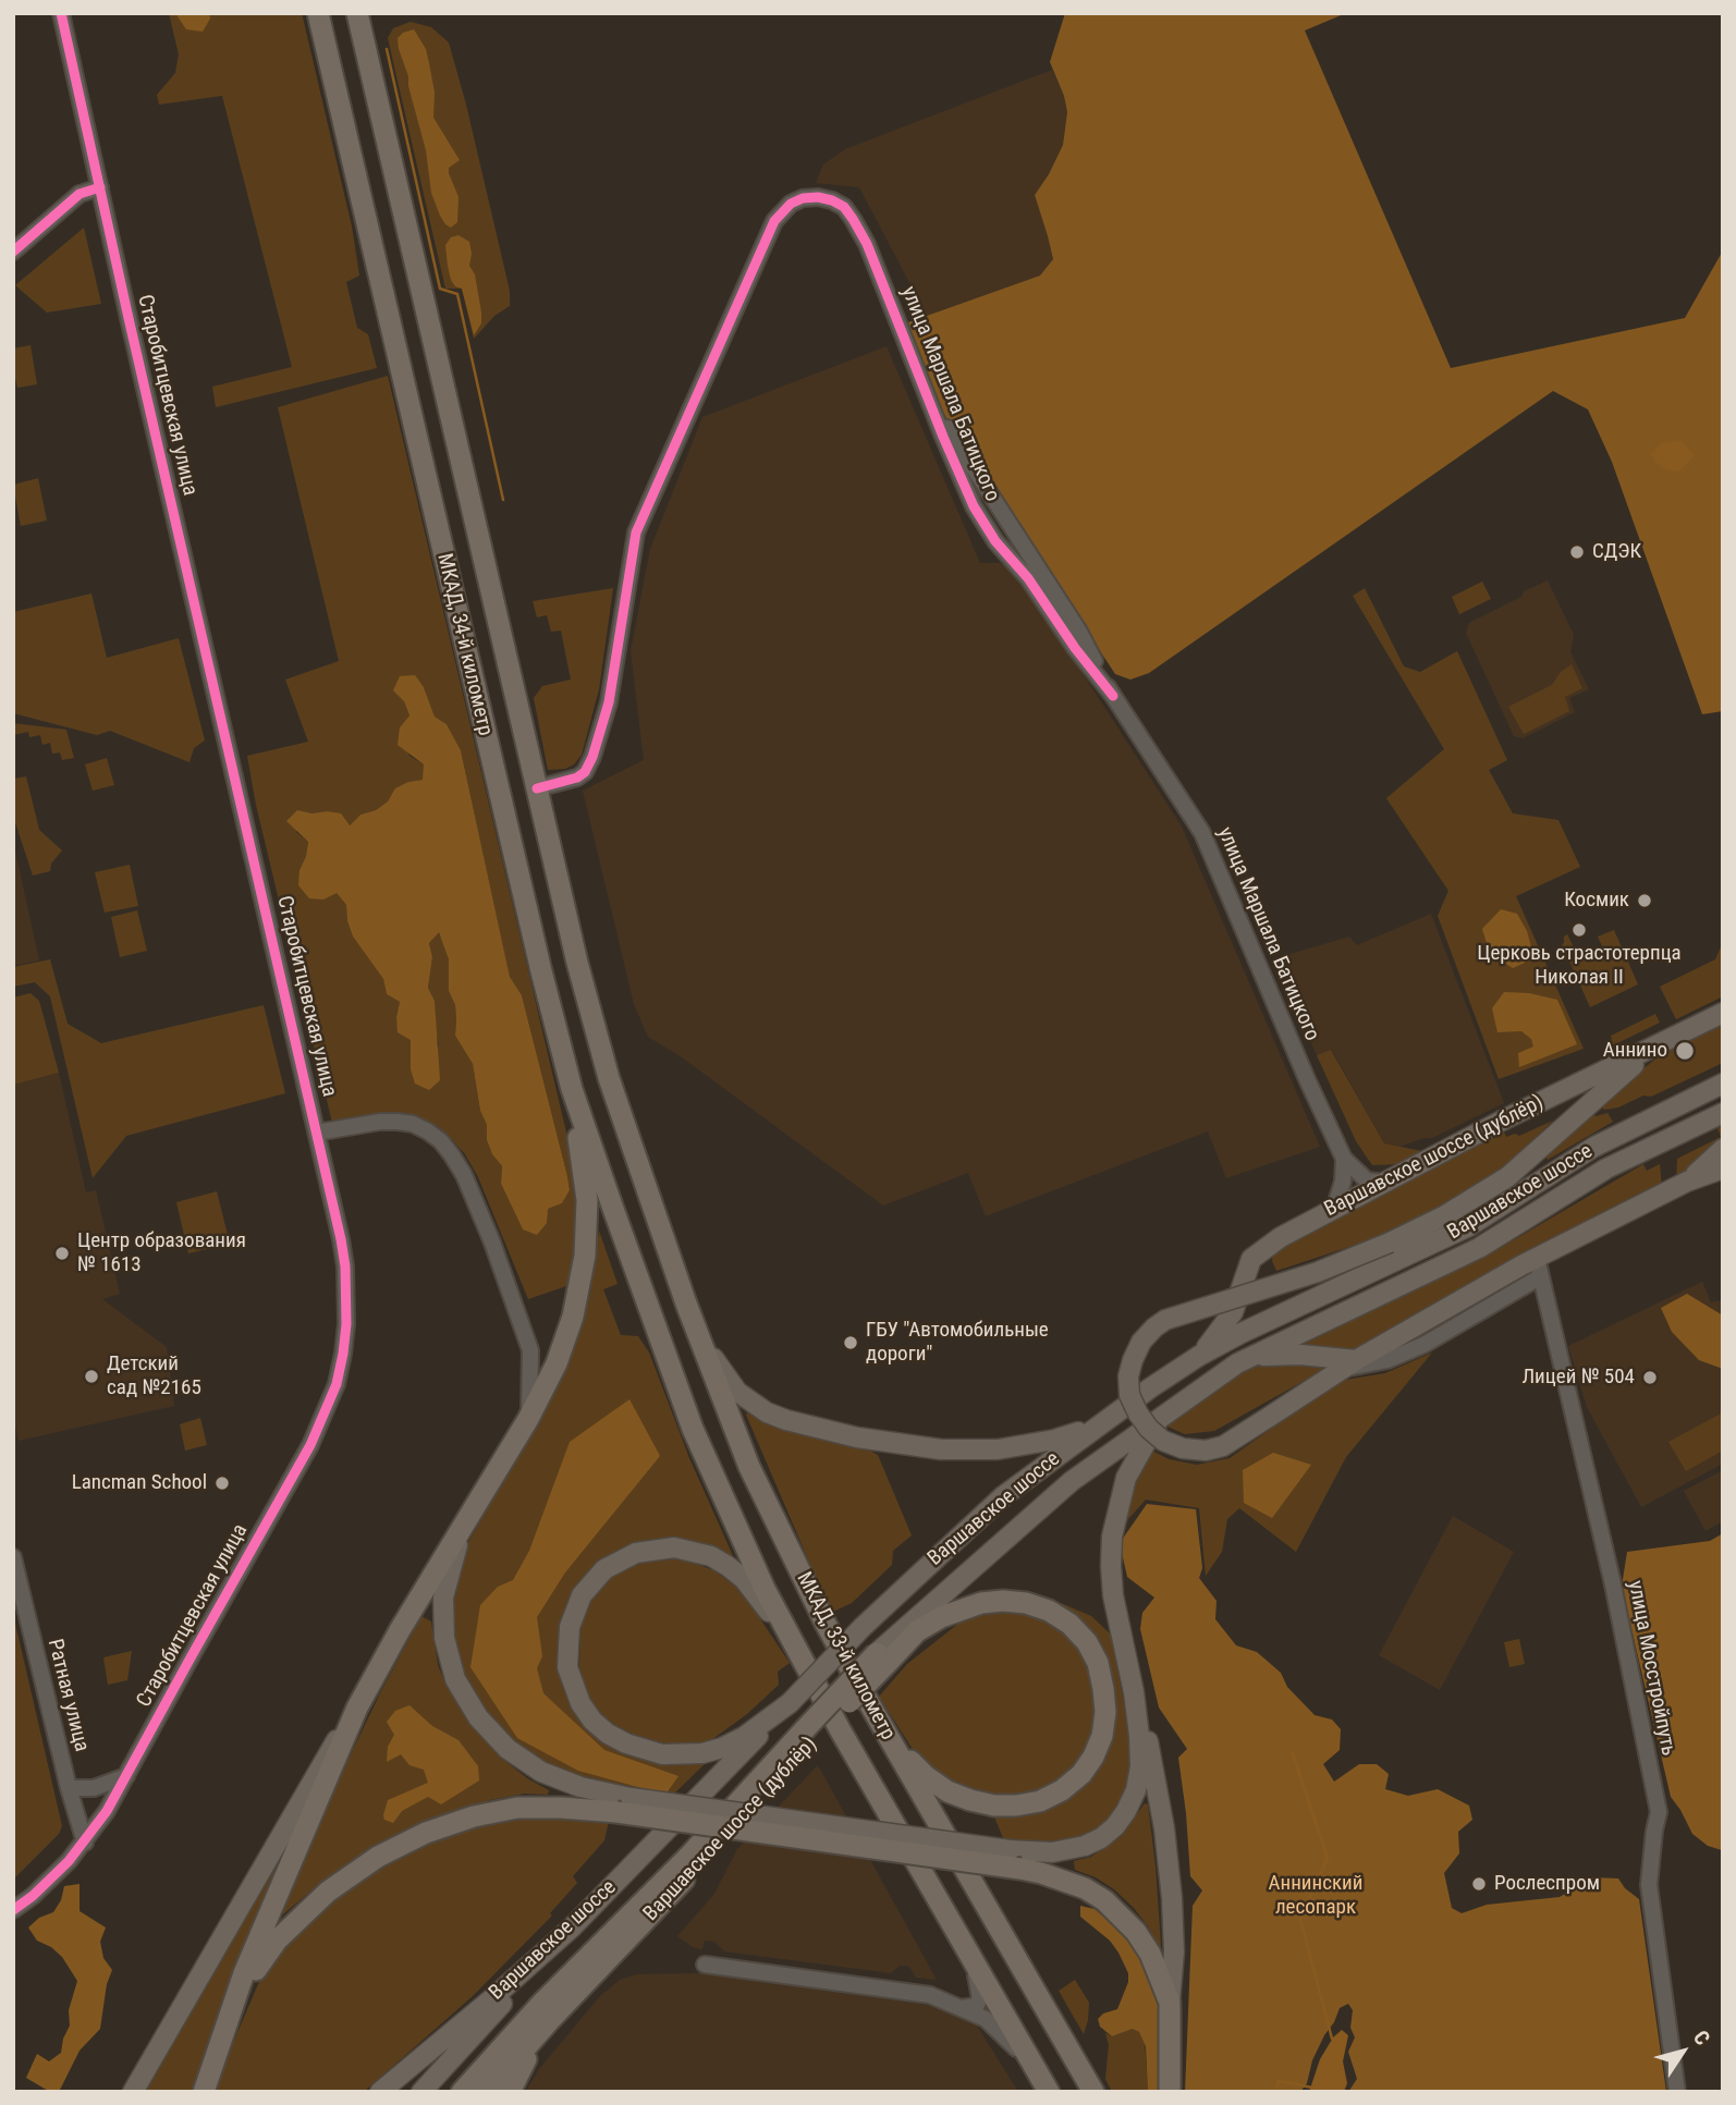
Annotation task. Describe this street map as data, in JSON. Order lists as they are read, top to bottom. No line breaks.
{"streets":{"highway":["МКАД, 34-й километр","Варшавское шоссе","МКАД, 33-й километр"],"main road":["Варшавское шоссе (дублёр)"],"street":["улица Маршала Батицкого","Старобитцевская улица","улица Мосстройпуть","Ратная улица"]},"crossings":[["улица Маршала Батицкого","МКАД, 34-й километр"],["улица Маршала Батицкого","Варшавское шоссе (дублёр)"],["Старобитцевская улица","Ратная улица"],["МКАД, 34-й километр","МКАД, 33-й километр"],["Варшавское шоссе (дублёр)","Варшавское шоссе"]],"parks":["Аннинский лесопарк"],"places":["СДЭК","Космик","Церковь страстотерпца Николая II","Аннино","Центр образования № 1613","ГБУ \"Автомобильные дороги\"","Детский сад №2165","Лицей № 504","Lancman School","Рослеспром"],"north":"top right"}
